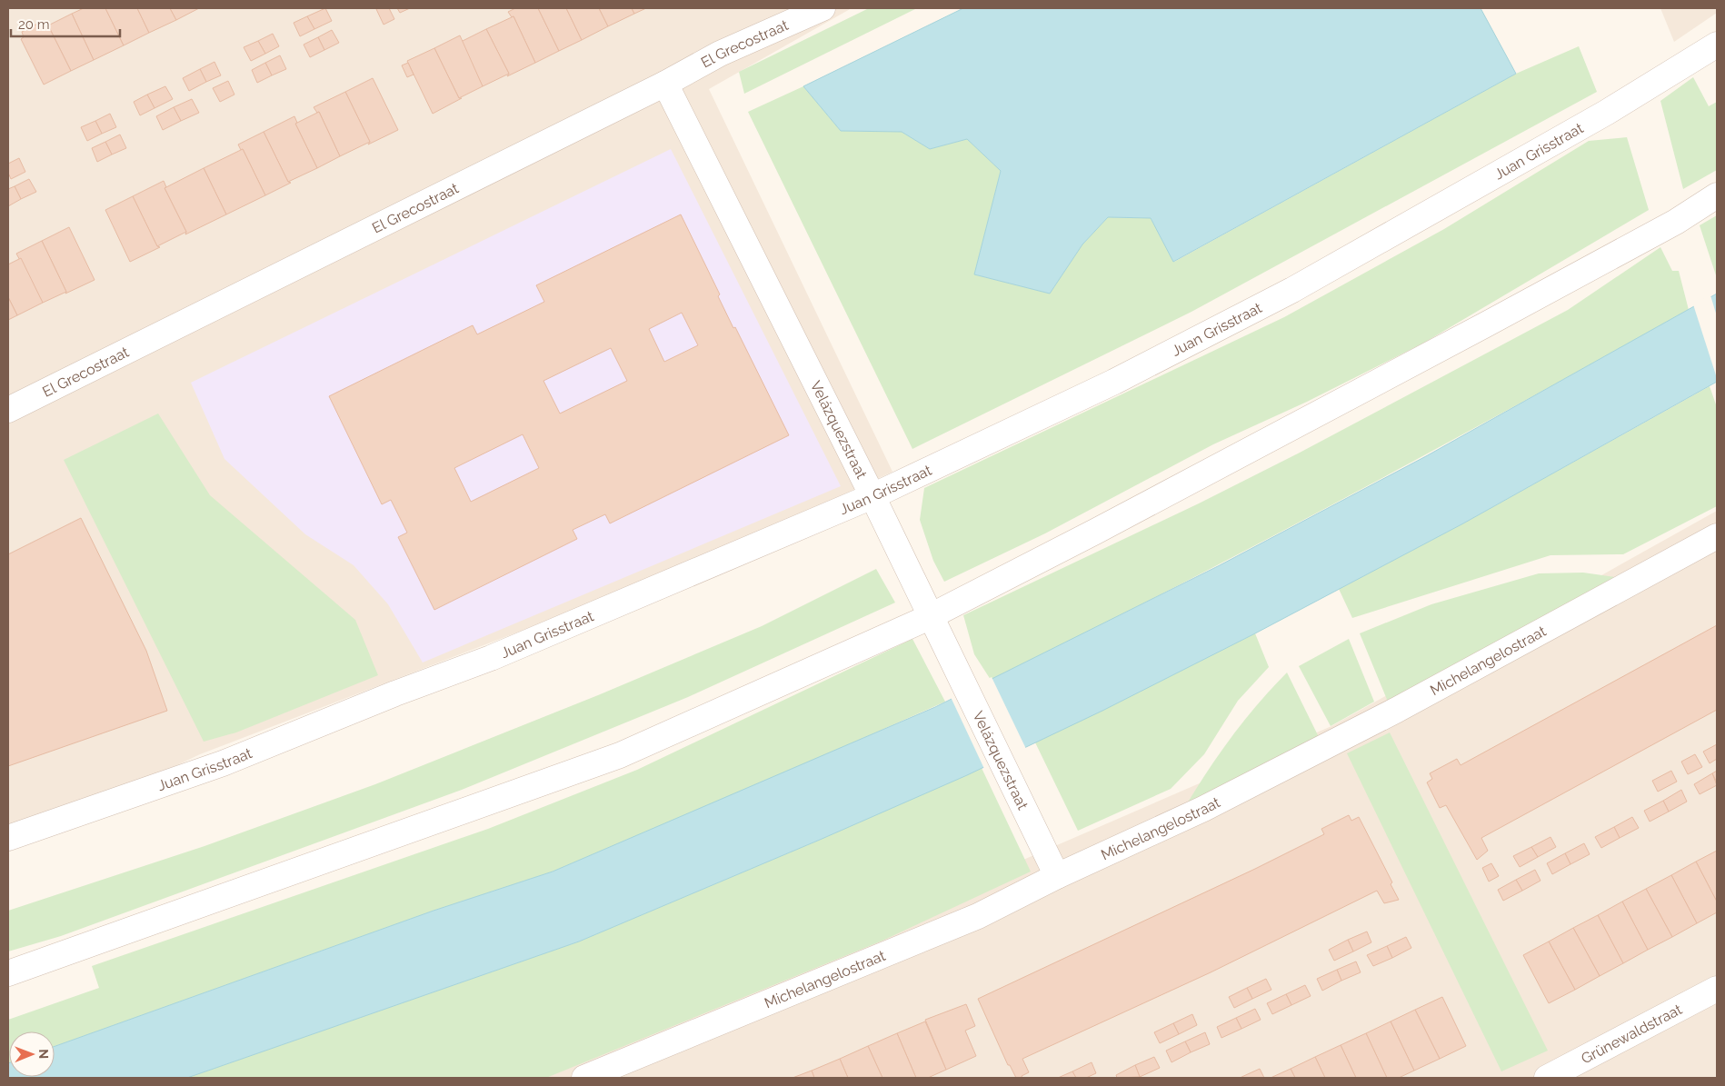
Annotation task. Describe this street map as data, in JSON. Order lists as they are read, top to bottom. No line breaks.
{"streets":{"street":["El Grecostraat","Juan Grisstraat","Velázquezstraat","Michelangelostraat","Grünewaldstraat"]},"crossings":[["El Grecostraat","Velázquezstraat"],["Juan Grisstraat","Velázquezstraat"],["Velázquezstraat","Michelangelostraat"]],"scale_bar":"20 m","north":"right"}
